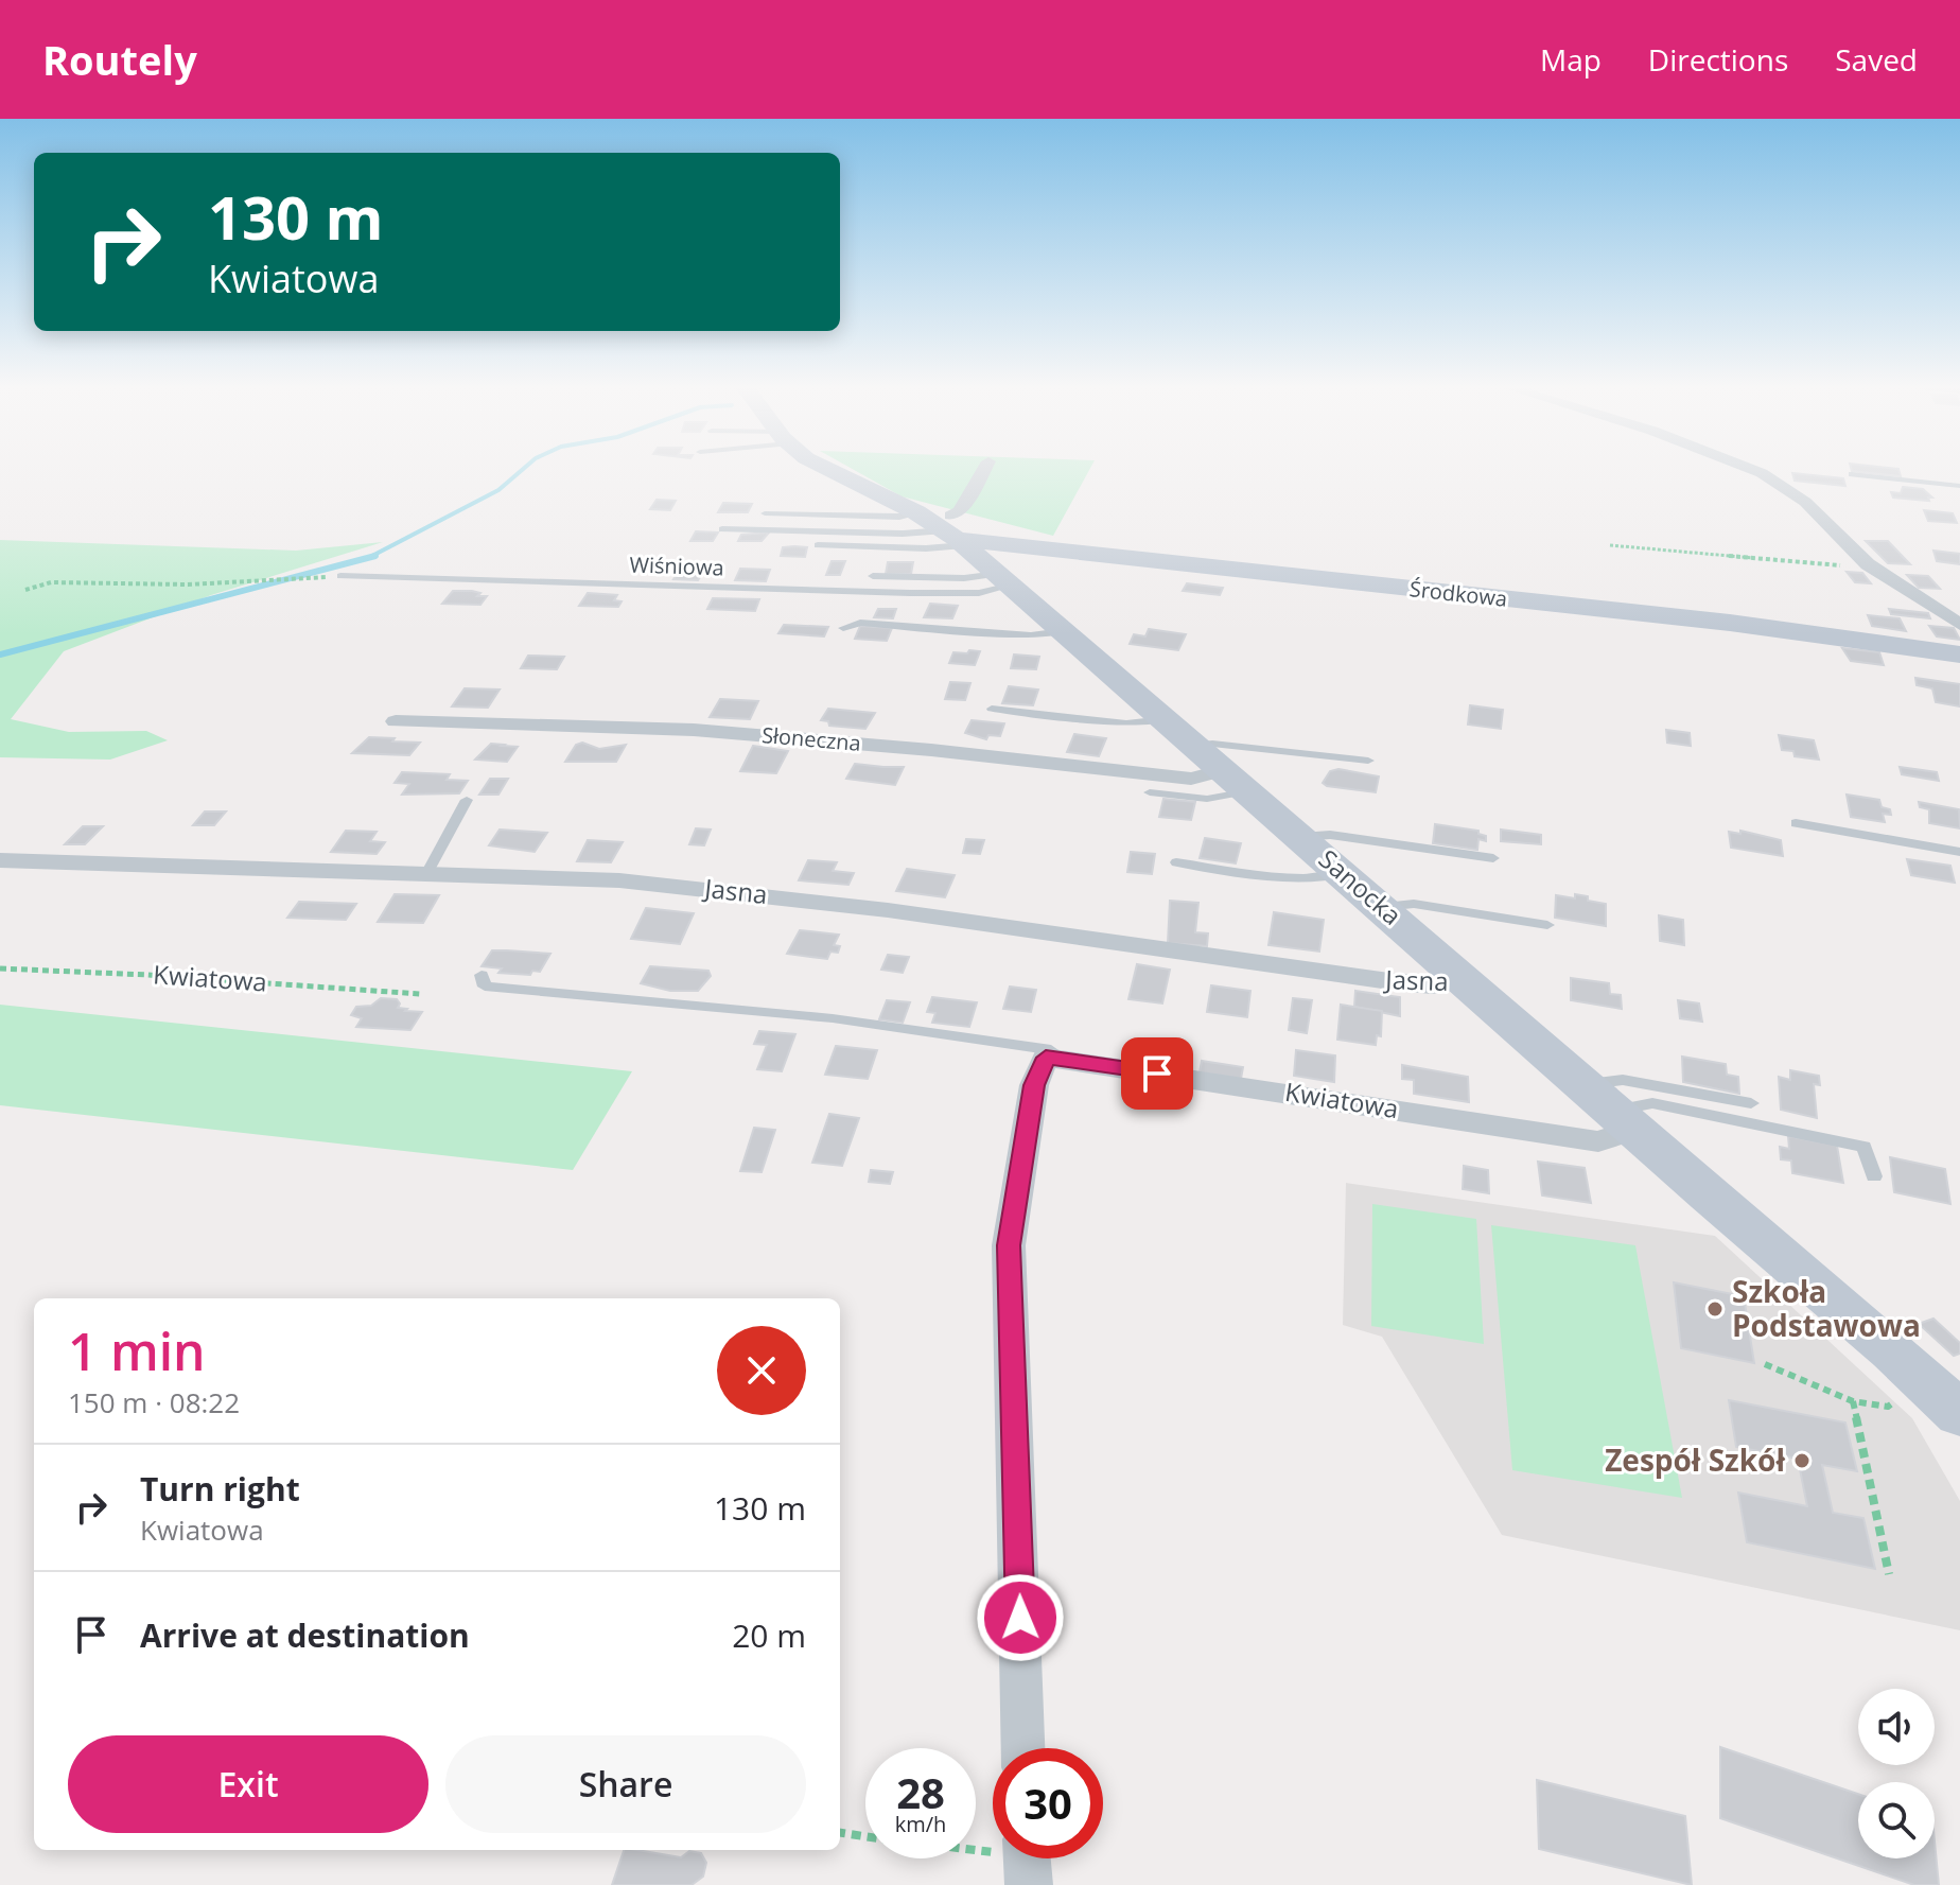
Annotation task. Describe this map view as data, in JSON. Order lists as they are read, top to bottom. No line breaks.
{"streets":{"street":["Środkowa","Słoneczna","Sanocka","Jasna","Kwiatowa"],"lane":["Wiśniowa"]},"crossings":[["Wiśniowa","Sanocka"],["Środkowa","Sanocka"],["Słoneczna","Sanocka"],["Sanocka","Jasna"],["Sanocka","Kwiatowa"]],"places":["Szkoła Podstawowa","Zespół Szkół"],"page":{"header":"Routely","nav":["Map","Directions","Saved"],"turn":["130 m","Kwiatowa"],"heading":["1 min","150 m · 08:22"],"list":[{"name":"Turn right","note":"Kwiatowa","value":"130 m"},{"name":"Arrive at destination","value":"20 m"}],"buttons":["Exit","Share"],"speed":"28 km/h","limit":"30"}}
